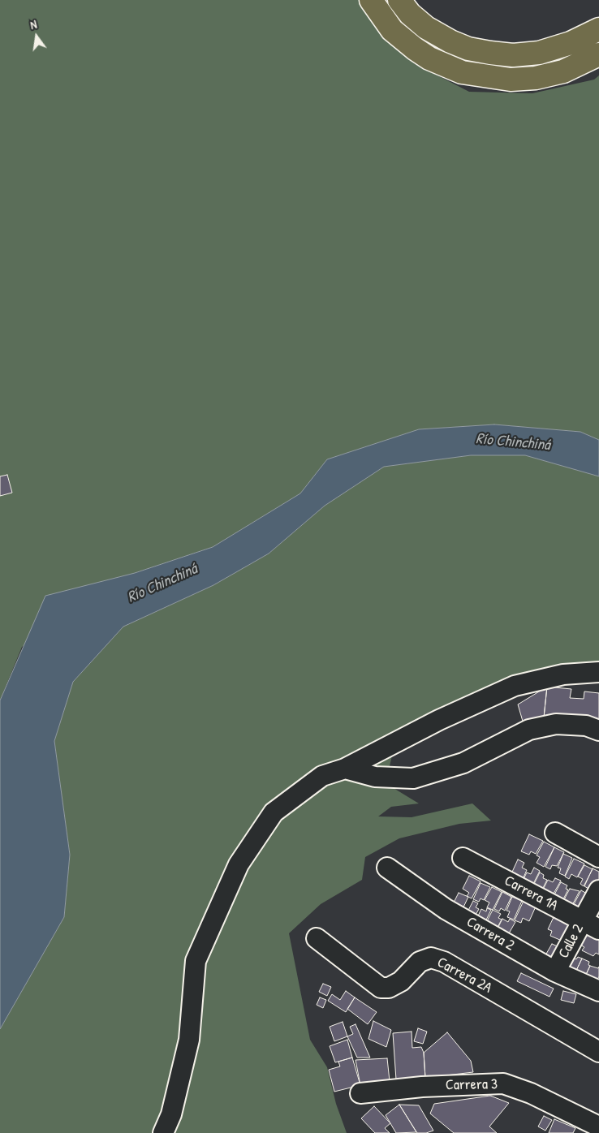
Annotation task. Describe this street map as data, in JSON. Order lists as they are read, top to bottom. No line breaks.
{"streets":{"street":["Carrera 1A","Carrera 2","Calle 2","Carrera 2A","Carrera 3"]},"crossings":[["Carrera 1A","Calle 2"],["Carrera 2","Calle 2"]],"water":["Río Chinchiná"],"north":"top"}
